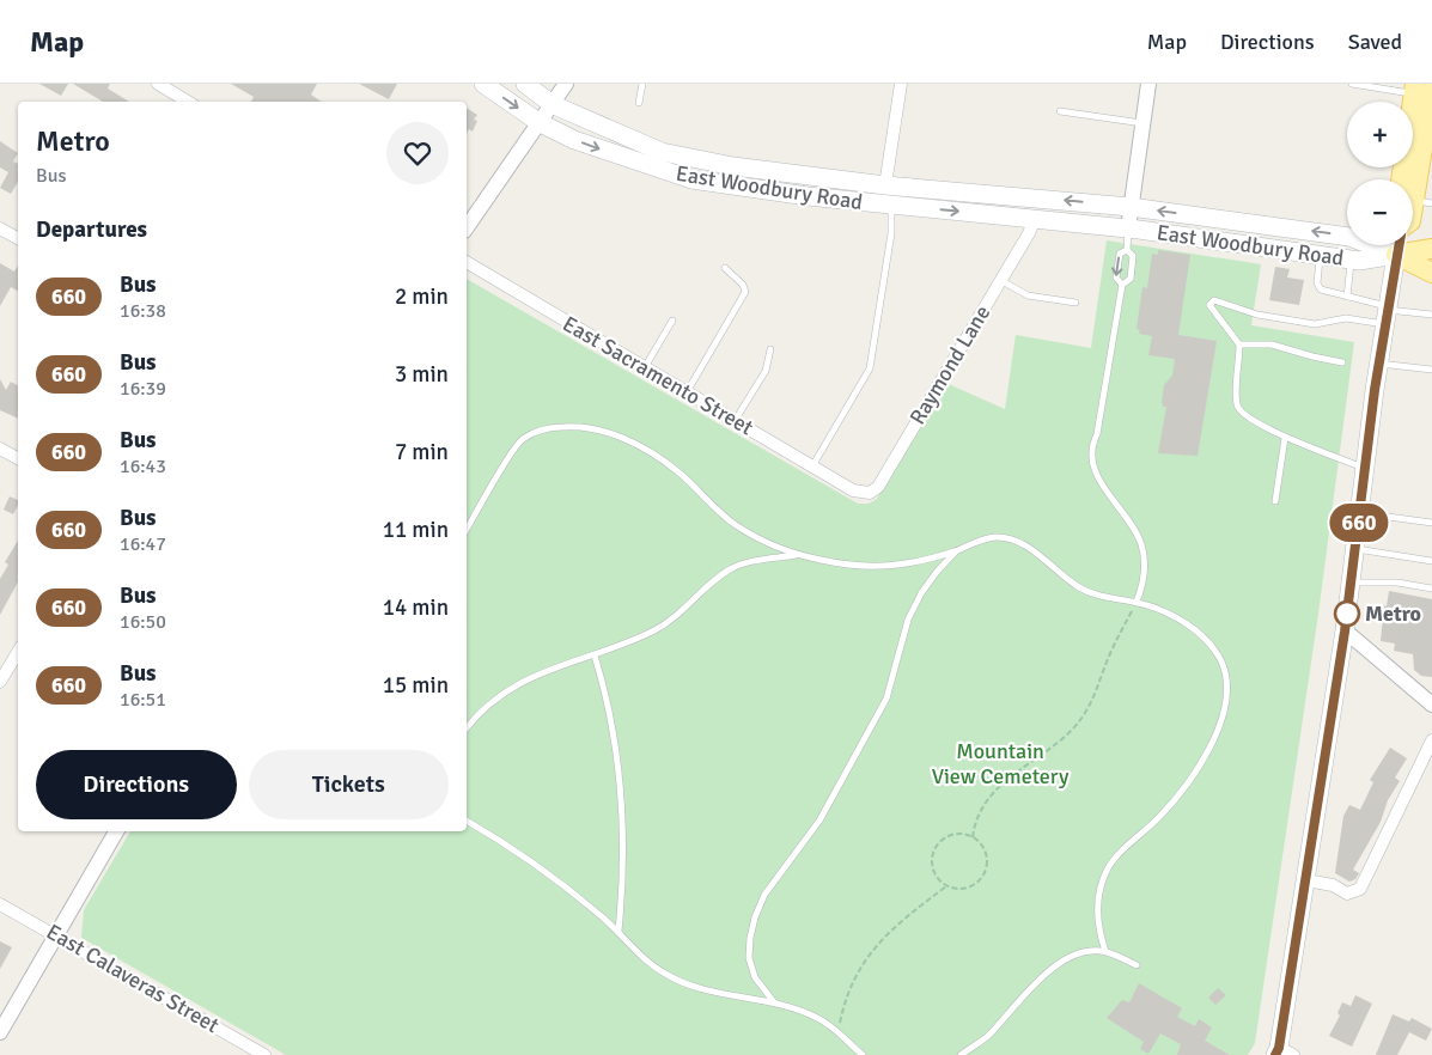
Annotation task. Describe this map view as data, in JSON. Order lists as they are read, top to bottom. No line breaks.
{"streets":{"main road":["East Woodbury Road"],"street":["Raymond Lane","East Sacramento Street","East Calaveras Street"]},"crossings":[["East Woodbury Road","Raymond Lane"],["Raymond Lane","East Sacramento Street"]],"parks":["Mountain View Cemetery"],"places":["Metro"],"lines":["bus line 660"],"page":{"header":"Map","nav":["Map","Directions","Saved"],"on_map":"660","map_buttons":["+","−"],"heading":[["Metro","Bus"],"Departures"],"list":[{"mark":"660","name":"Bus","note":"16:38","value":"2 min"},{"mark":"660","name":"Bus","note":"16:39","value":"3 min"},{"mark":"660","name":"Bus","note":"16:43","value":"7 min"},{"mark":"660","name":"Bus","note":"16:47","value":"11 min"},{"mark":"660","name":"Bus","note":"16:50","value":"14 min"},{"mark":"660","name":"Bus","note":"16:51","value":"15 min"}],"buttons":["Directions","Tickets"]}}
